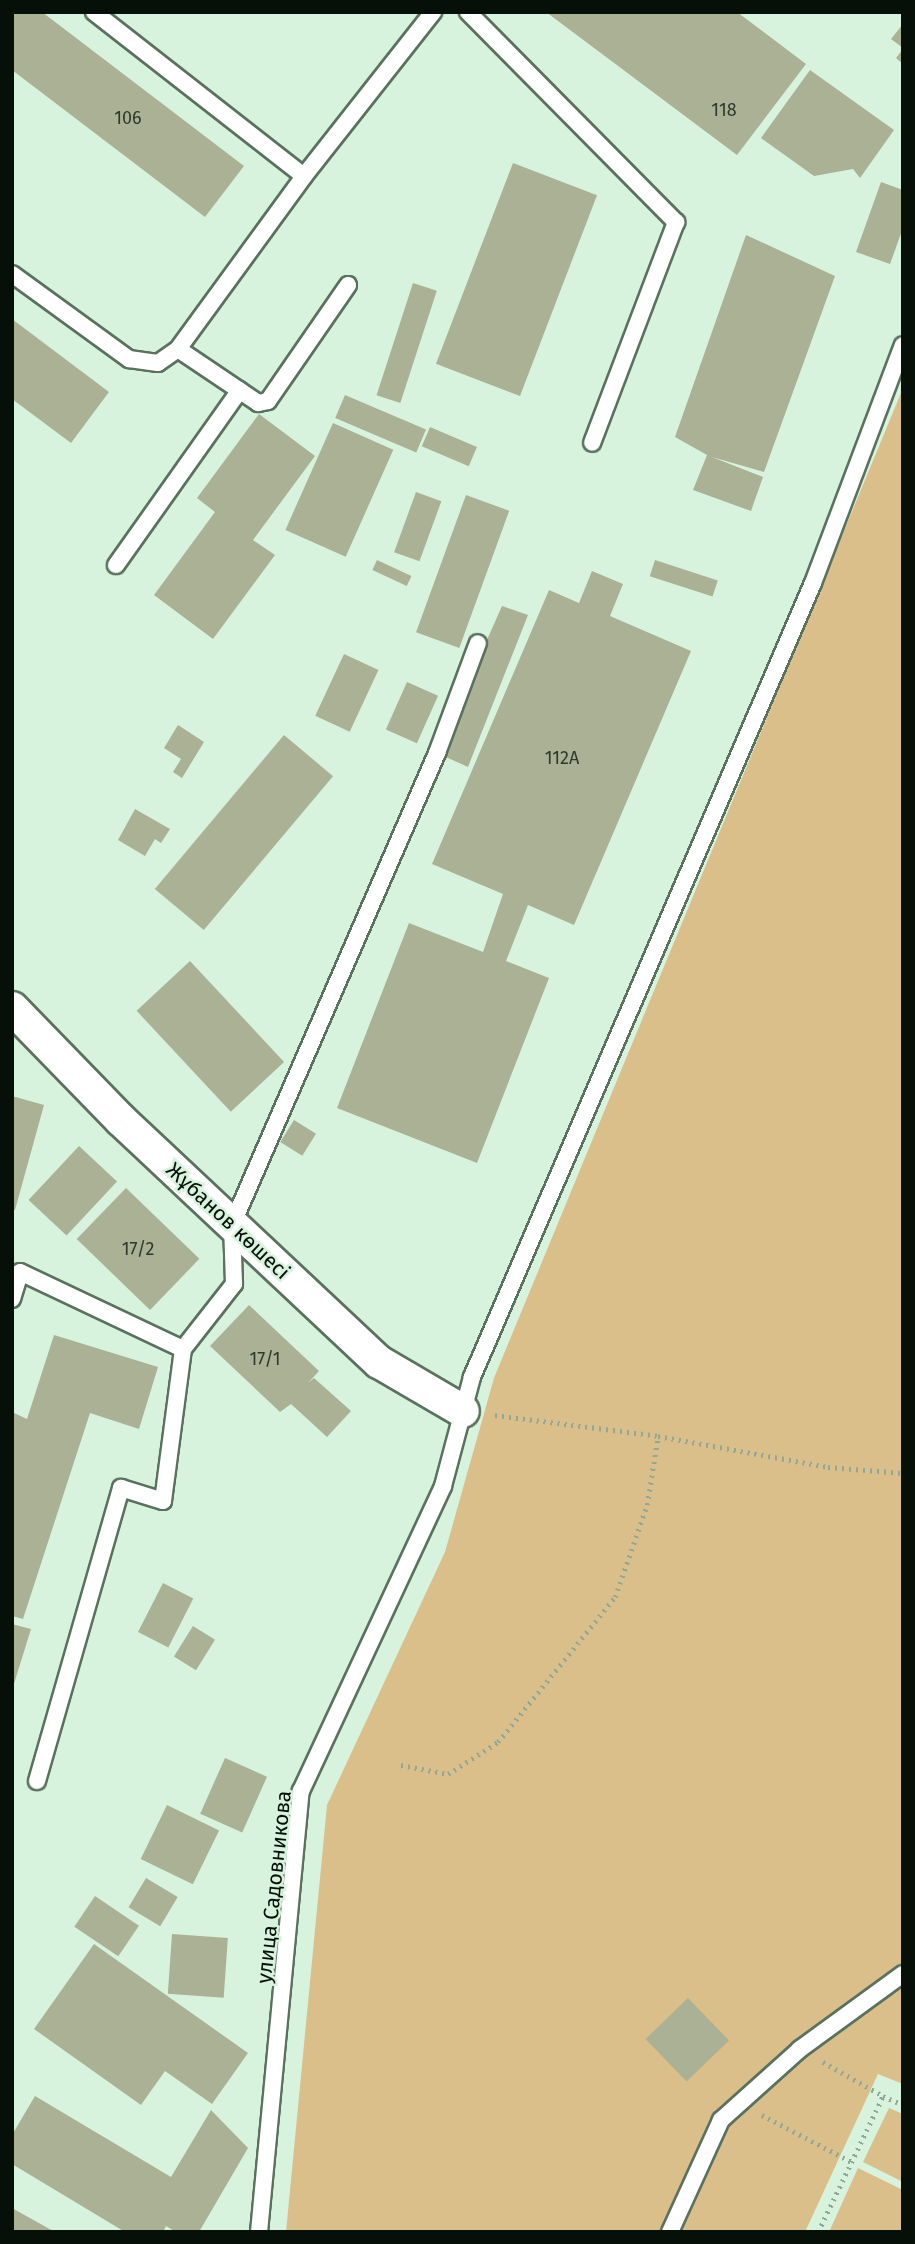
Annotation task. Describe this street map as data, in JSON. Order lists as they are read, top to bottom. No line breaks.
{"streets":{"street":["Жұбанов көшесі"],"lane":["улица Садовникова"]},"crossings":[["Жұбанов көшесі","улица Садовникова"]],"house_numbers":["118","106","112А","17/2","17/1"]}
